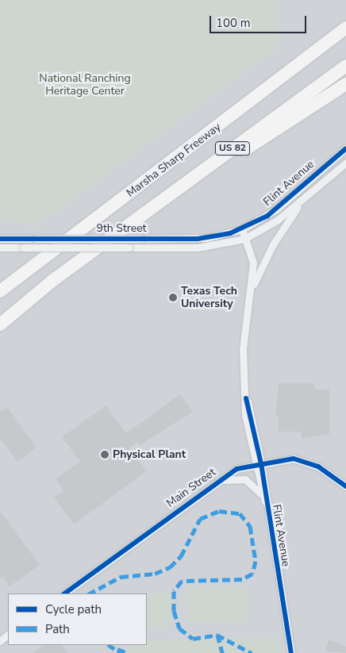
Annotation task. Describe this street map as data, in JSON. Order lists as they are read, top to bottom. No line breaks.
{"streets":{"highway":["US 82","Marsha Sharp Freeway"],"street":["Flint Avenue","9th Street","Main Street"]},"crossings":[["Flint Avenue","9th Street"],["Flint Avenue","Main Street"]],"parks":["National Ranching Heritage Center"],"places":["Texas Tech University","Physical Plant"],"legend":["Cycle path","Path"],"scale_bar":"100 m"}
